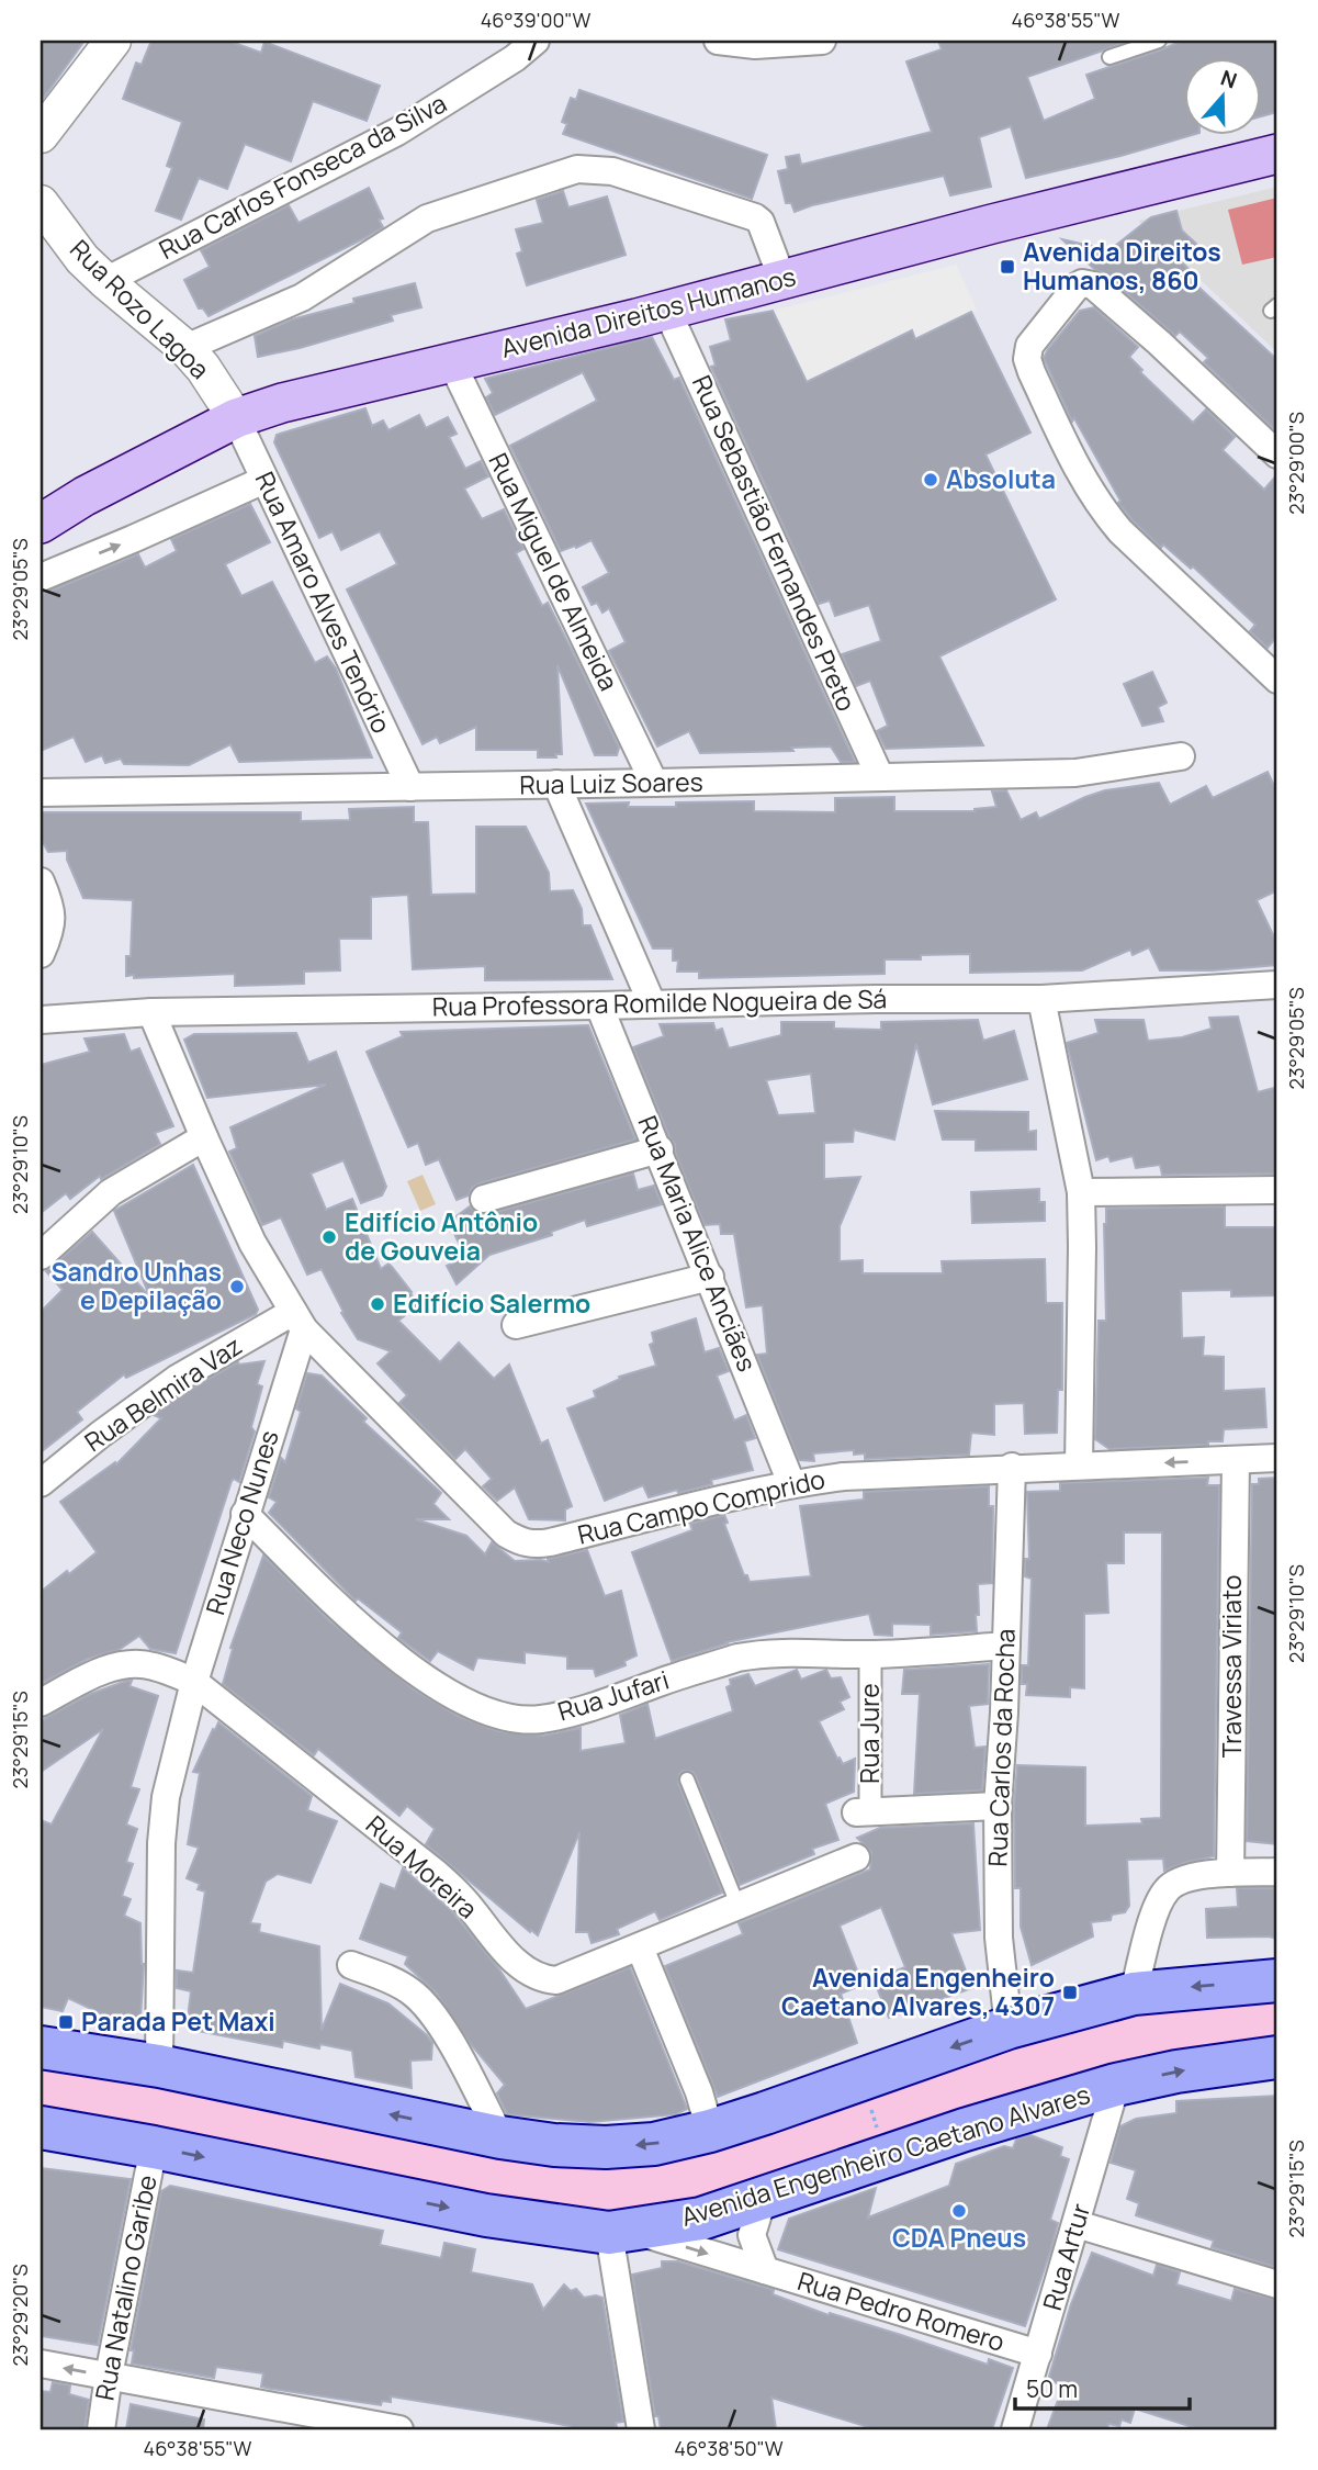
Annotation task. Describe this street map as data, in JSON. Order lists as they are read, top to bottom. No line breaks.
{"streets":{"main road":["Avenida Direitos Humanos","Avenida Engenheiro Caetano Alvares"],"street":["Rua Carlos Fonseca da Silva","Rua Rozo Lagoa","Rua Sebastião Fernandes Preto","Rua Miguel de Almeida","Rua Amaro Alves Tenório","Rua Luiz Soares","Rua Professora Romilde Nogueira de Sá","Rua Maria Alice Anciães","Rua Belmira Vaz","Rua Campo Comprido","Rua Neco Nunes","Travessa Viriato","Rua Jufari","Rua Jure","Rua Carlos da Rocha","Rua Moreira","Rua Artur","Rua Natalino Garibe","Rua Pedro Romero"]},"crossings":[["Rua Carlos Fonseca da Silva","Rua Rozo Lagoa"],["Rua Rozo Lagoa","Avenida Direitos Humanos"],["Rua Rozo Lagoa","Rua Amaro Alves Tenório"],["Avenida Direitos Humanos","Rua Sebastião Fernandes Preto"],["Avenida Direitos Humanos","Rua Miguel de Almeida"],["Avenida Direitos Humanos","Rua Amaro Alves Tenório"],["Rua Sebastião Fernandes Preto","Rua Luiz Soares"],["Rua Miguel de Almeida","Rua Luiz Soares"],["Rua Amaro Alves Tenório","Rua Luiz Soares"],["Rua Professora Romilde Nogueira de Sá","Rua Maria Alice Anciães"],["Rua Maria Alice Anciães","Rua Campo Comprido"],["Rua Belmira Vaz","Rua Campo Comprido"],["Rua Belmira Vaz","Rua Neco Nunes"],["Rua Campo Comprido","Rua Neco Nunes"],["Rua Campo Comprido","Travessa Viriato"],["Rua Campo Comprido","Rua Carlos da Rocha"],["Rua Neco Nunes","Rua Jufari"],["Rua Neco Nunes","Rua Moreira"],["Rua Jufari","Rua Jure"],["Rua Jufari","Rua Carlos da Rocha"],["Avenida Engenheiro Caetano Alvares","Rua Artur"],["Avenida Engenheiro Caetano Alvares","Rua Natalino Garibe"],["Avenida Engenheiro Caetano Alvares","Rua Pedro Romero"],["Rua Artur","Rua Pedro Romero"]],"places":{"transit":["Avenida Direitos Humanos, 860","Avenida Engenheiro Caetano Alvares, 4307","Parada Pet Maxi"],"other":["Absoluta","Edifício Antônio de Gouveia","Sandro Unhas e Depilação","Edifício Salermo","CDA Pneus"]},"scale_bar":"50 m","north":"top","coordinates":["46°39'00\"W","46°38'55\"W","23°29'00\"S","23°29'05\"S","23°29'10\"S","23°29'15\"S","23°29'20\"S","46°38'50\"W"]}
